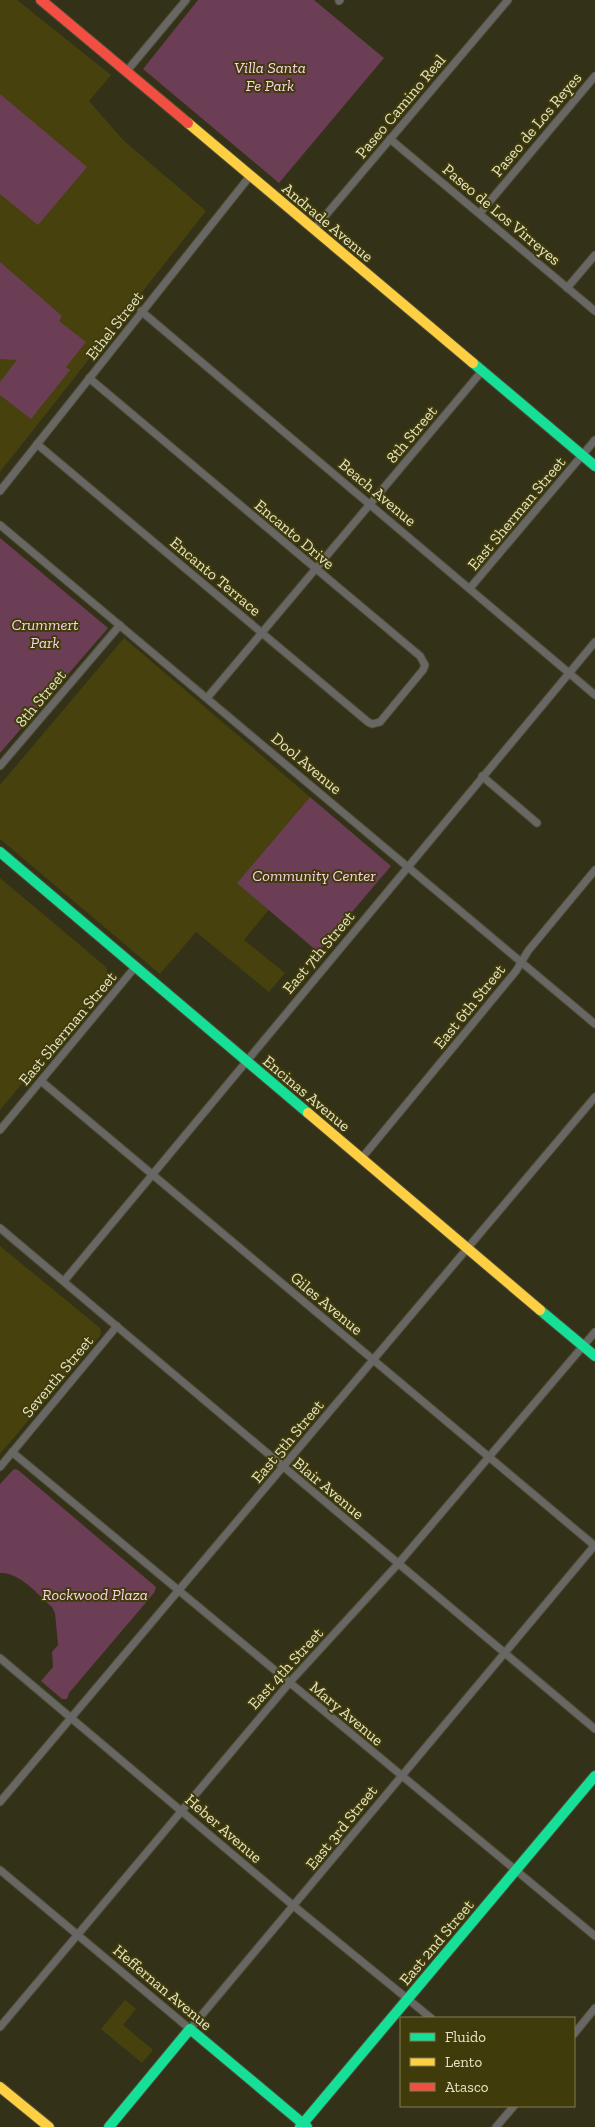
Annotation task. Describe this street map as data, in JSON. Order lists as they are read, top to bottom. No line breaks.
{"streets":{"street":["Paseo Camino Real","Paseo de Los Reyes","Paseo de Los Virreyes","Andrade Avenue","Ethel Street","8th Street","Beach Avenue","East Sherman Street","Encanto Drive","Encanto Terrace","Dool Avenue","East 7th Street","East 6th Street","Encinas Avenue","Giles Avenue","Seventh Street","East 5th Street","Blair Avenue","East 4th Street","Mary Avenue","East 3rd Street","Heber Avenue","East 2nd Street","Heffernan Avenue"]},"crossings":[["Paseo Camino Real","Paseo de Los Virreyes"],["Paseo Camino Real","Andrade Avenue"],["Paseo de Los Reyes","Paseo de Los Virreyes"],["Andrade Avenue","Ethel Street"],["Andrade Avenue","8th Street"],["Andrade Avenue","East Sherman Street"],["Ethel Street","Beach Avenue"],["Ethel Street","Encanto Drive"],["Ethel Street","Encanto Terrace"],["8th Street","Beach Avenue"],["8th Street","Encanto Drive"],["8th Street","Encanto Terrace"],["8th Street","Dool Avenue"],["Beach Avenue","East Sherman Street"],["Beach Avenue","East 7th Street"],["East Sherman Street","Encinas Avenue"],["East Sherman Street","Giles Avenue"],["Encanto Drive","Encanto Terrace"],["Dool Avenue","East 7th Street"],["Dool Avenue","East 6th Street"],["East 7th Street","Encinas Avenue"],["East 7th Street","Giles Avenue"],["East 7th Street","Blair Avenue"],["East 6th Street","Encinas Avenue"],["Encinas Avenue","East 5th Street"],["Encinas Avenue","East 4th Street"],["Giles Avenue","East 5th Street"],["Giles Avenue","East 4th Street"],["Giles Avenue","East 3rd Street"],["Seventh Street","Blair Avenue"],["Seventh Street","Mary Avenue"],["East 5th Street","Blair Avenue"],["East 5th Street","Mary Avenue"],["East 5th Street","Heber Avenue"],["Blair Avenue","East 4th Street"],["Blair Avenue","East 3rd Street"],["East 4th Street","Mary Avenue"],["East 4th Street","Heber Avenue"],["East 4th Street","Heffernan Avenue"],["Mary Avenue","East 3rd Street"],["Mary Avenue","East 2nd Street"],["East 3rd Street","Heber Avenue"],["East 3rd Street","Heffernan Avenue"],["Heber Avenue","East 2nd Street"],["East 2nd Street","Heffernan Avenue"]],"parks":["Villa Santa Fe Park","Crummert Park","Community Center","Rockwood Plaza"],"legend":["Fluido","Lento","Atasco"]}
